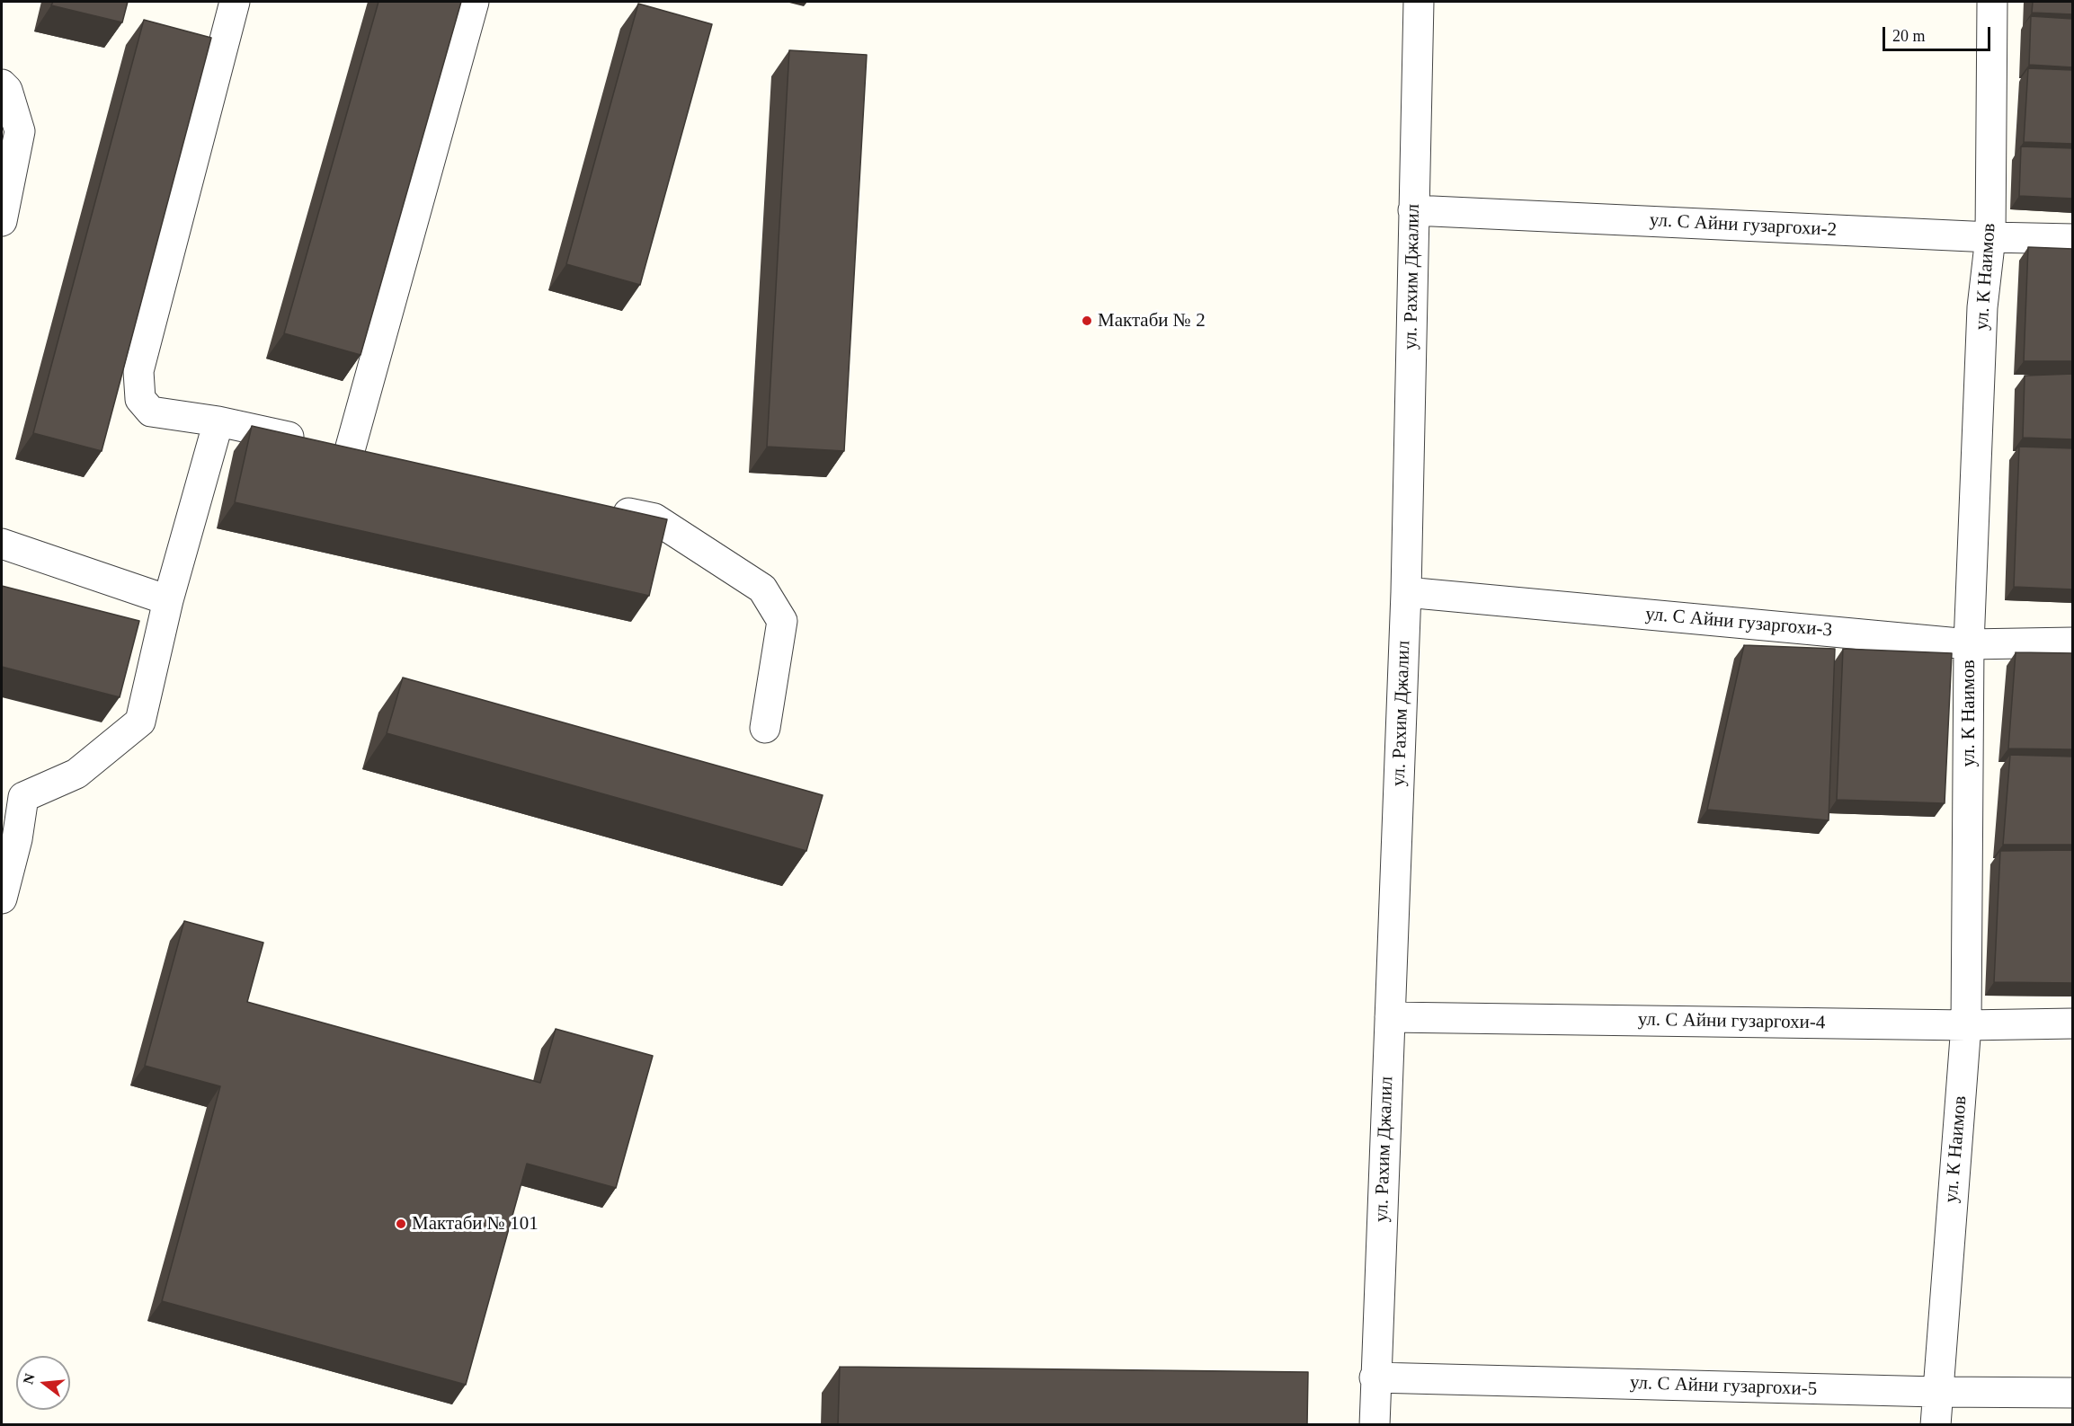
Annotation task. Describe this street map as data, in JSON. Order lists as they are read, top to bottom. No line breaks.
{"streets":{"street":["ул. С Айни гузаргохи-2","ул. Рахим Джалил","ул. К Наимов","ул. С Айни гузаргохи-3","ул. С Айни гузаргохи-4","ул. С Айни гузаргохи-5"]},"crossings":[["ул. С Айни гузаргохи-2","ул. Рахим Джалил"],["ул. С Айни гузаргохи-2","ул. К Наимов"],["ул. Рахим Джалил","ул. С Айни гузаргохи-3"],["ул. Рахим Джалил","ул. С Айни гузаргохи-4"],["ул. Рахим Джалил","ул. С Айни гузаргохи-5"],["ул. К Наимов","ул. С Айни гузаргохи-3"],["ул. К Наимов","ул. С Айни гузаргохи-4"],["ул. К Наимов","ул. С Айни гузаргохи-5"]],"places":["Мактаби № 2","Мактаби № 101"],"scale_bar":"20 m","north":"left"}
